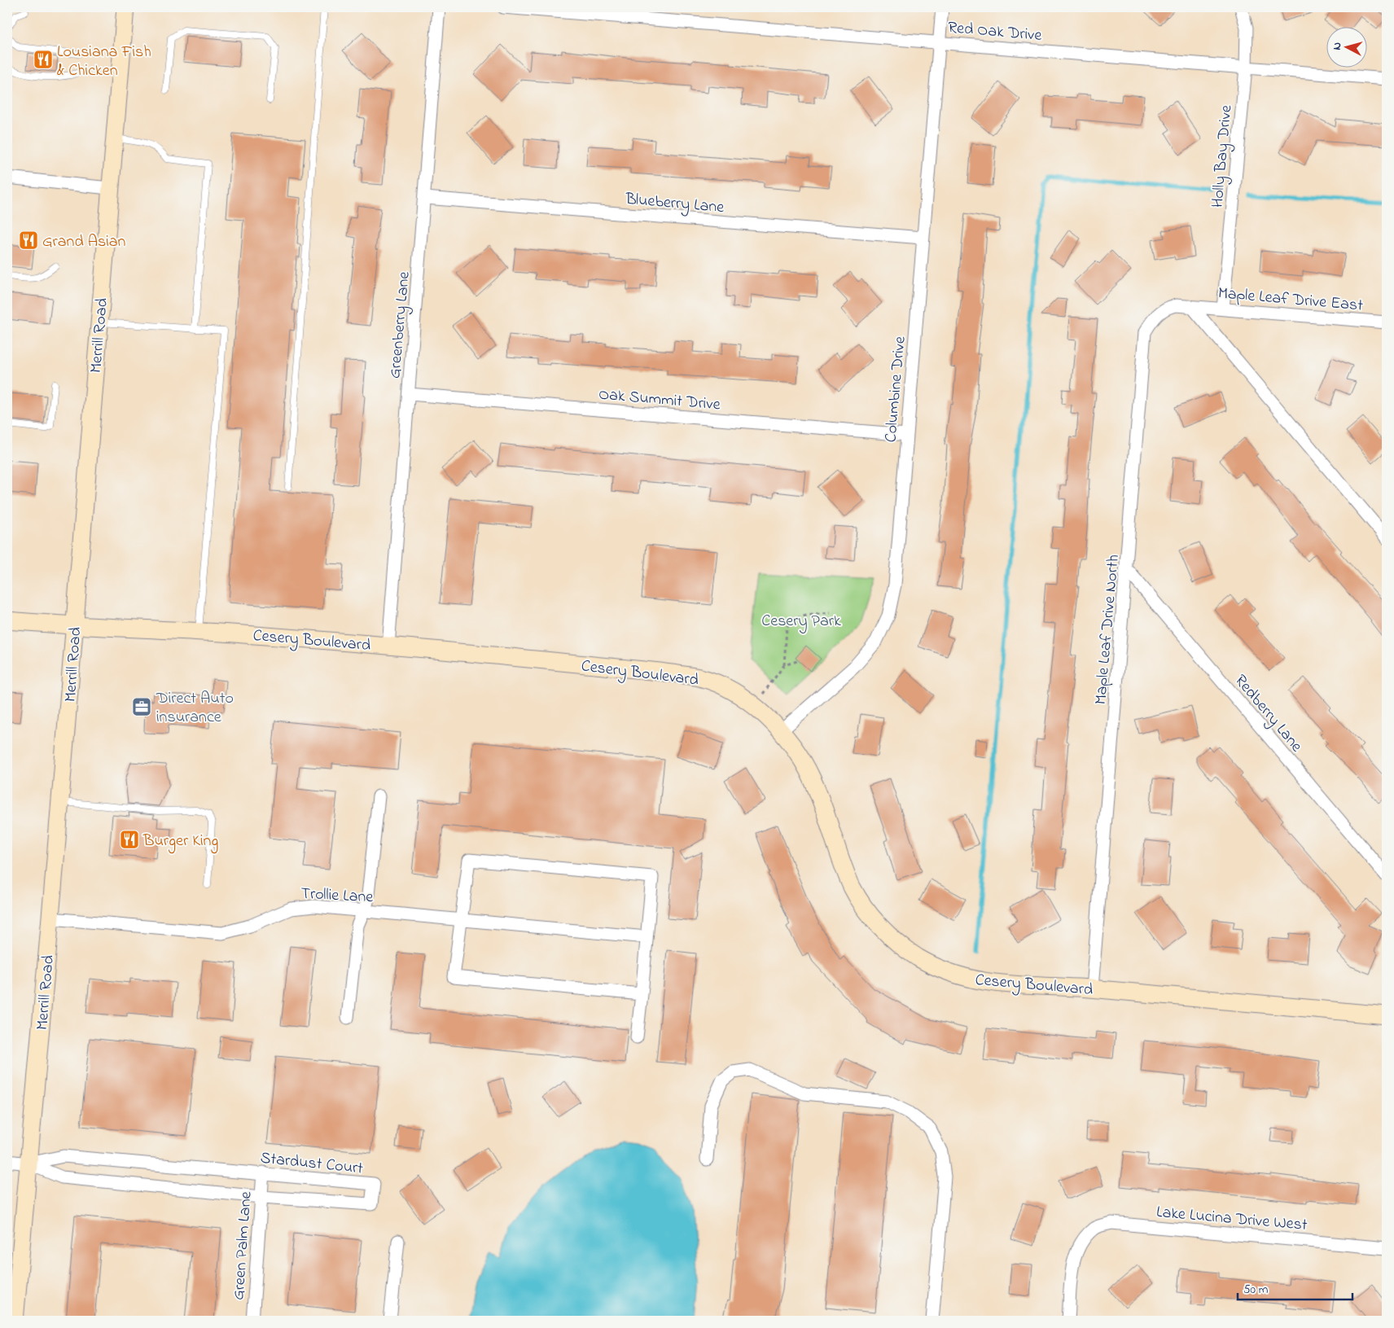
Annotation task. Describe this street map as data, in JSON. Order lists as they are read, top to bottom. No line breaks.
{"streets":{"main road":["Merrill Road","Cesery Boulevard"],"street":["Red Oak Drive","Holly Bay Drive","Blueberry Lane","Maple Leaf Drive East","Greenberry Lane","Columbine Drive","Oak Summit Drive","Maple Leaf Drive North","Redberry Lane","Trollie Lane","Stardust Court","Lake Lucina Drive West","Green Palm Lane"]},"crossings":[["Red Oak Drive","Holly Bay Drive"],["Red Oak Drive","Columbine Drive"],["Holly Bay Drive","Maple Leaf Drive East"],["Blueberry Lane","Greenberry Lane"],["Blueberry Lane","Columbine Drive"],["Maple Leaf Drive East","Maple Leaf Drive North"],["Greenberry Lane","Oak Summit Drive"],["Greenberry Lane","Cesery Boulevard"],["Merrill Road","Cesery Boulevard"],["Merrill Road","Trollie Lane"],["Merrill Road","Stardust Court"],["Columbine Drive","Oak Summit Drive"],["Columbine Drive","Cesery Boulevard"],["Maple Leaf Drive North","Cesery Boulevard"],["Maple Leaf Drive North","Redberry Lane"],["Stardust Court","Green Palm Lane"]],"parks":["Cesery Park"],"places":{"restaurant":["Lousiana Fish & Chicken","Grand Asian","Burger King"],"office":["Direct Auto insurance"]},"scale_bar":"50 m","north":"left"}
